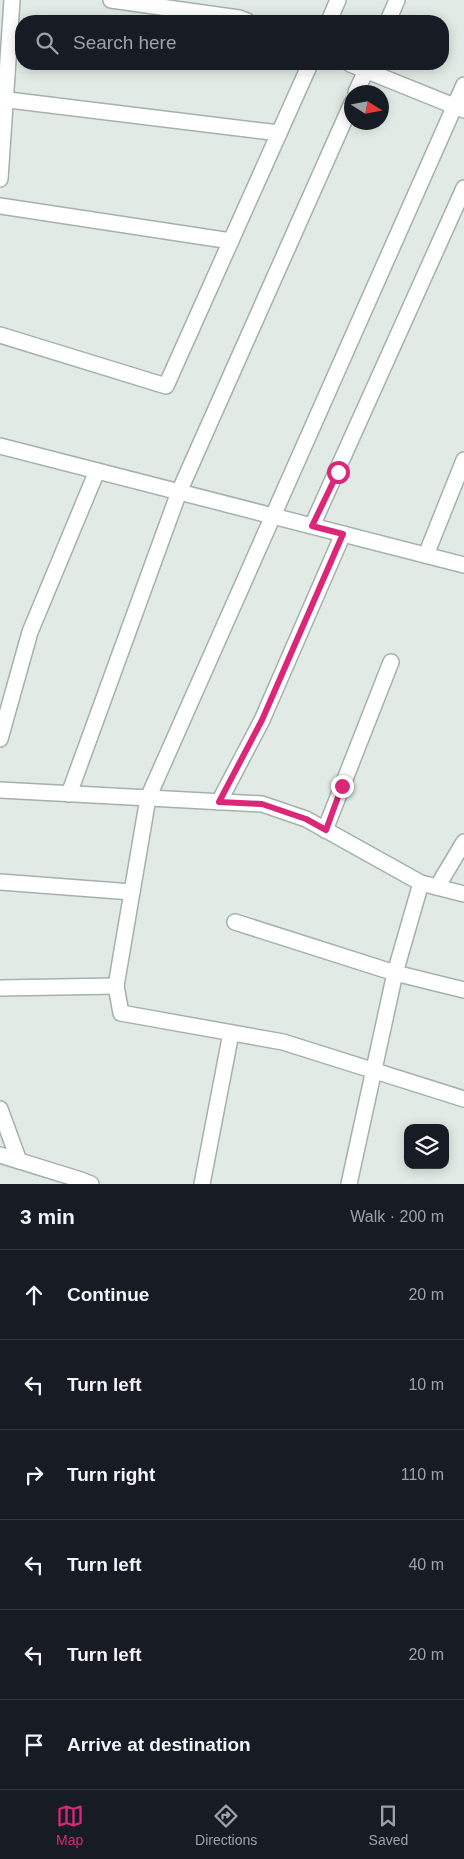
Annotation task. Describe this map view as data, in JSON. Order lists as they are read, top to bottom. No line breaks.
{"north":"right","page":{"search":"Search here","heading":["3 min","Walk · 200 m"],"list":[["Continue","20 m"],["Turn left","10 m"],["Turn right","110 m"],["Turn left","40 m"],["Turn left","20 m"],"Arrive at destination"],"nav":["Map","Directions","Saved"]}}
